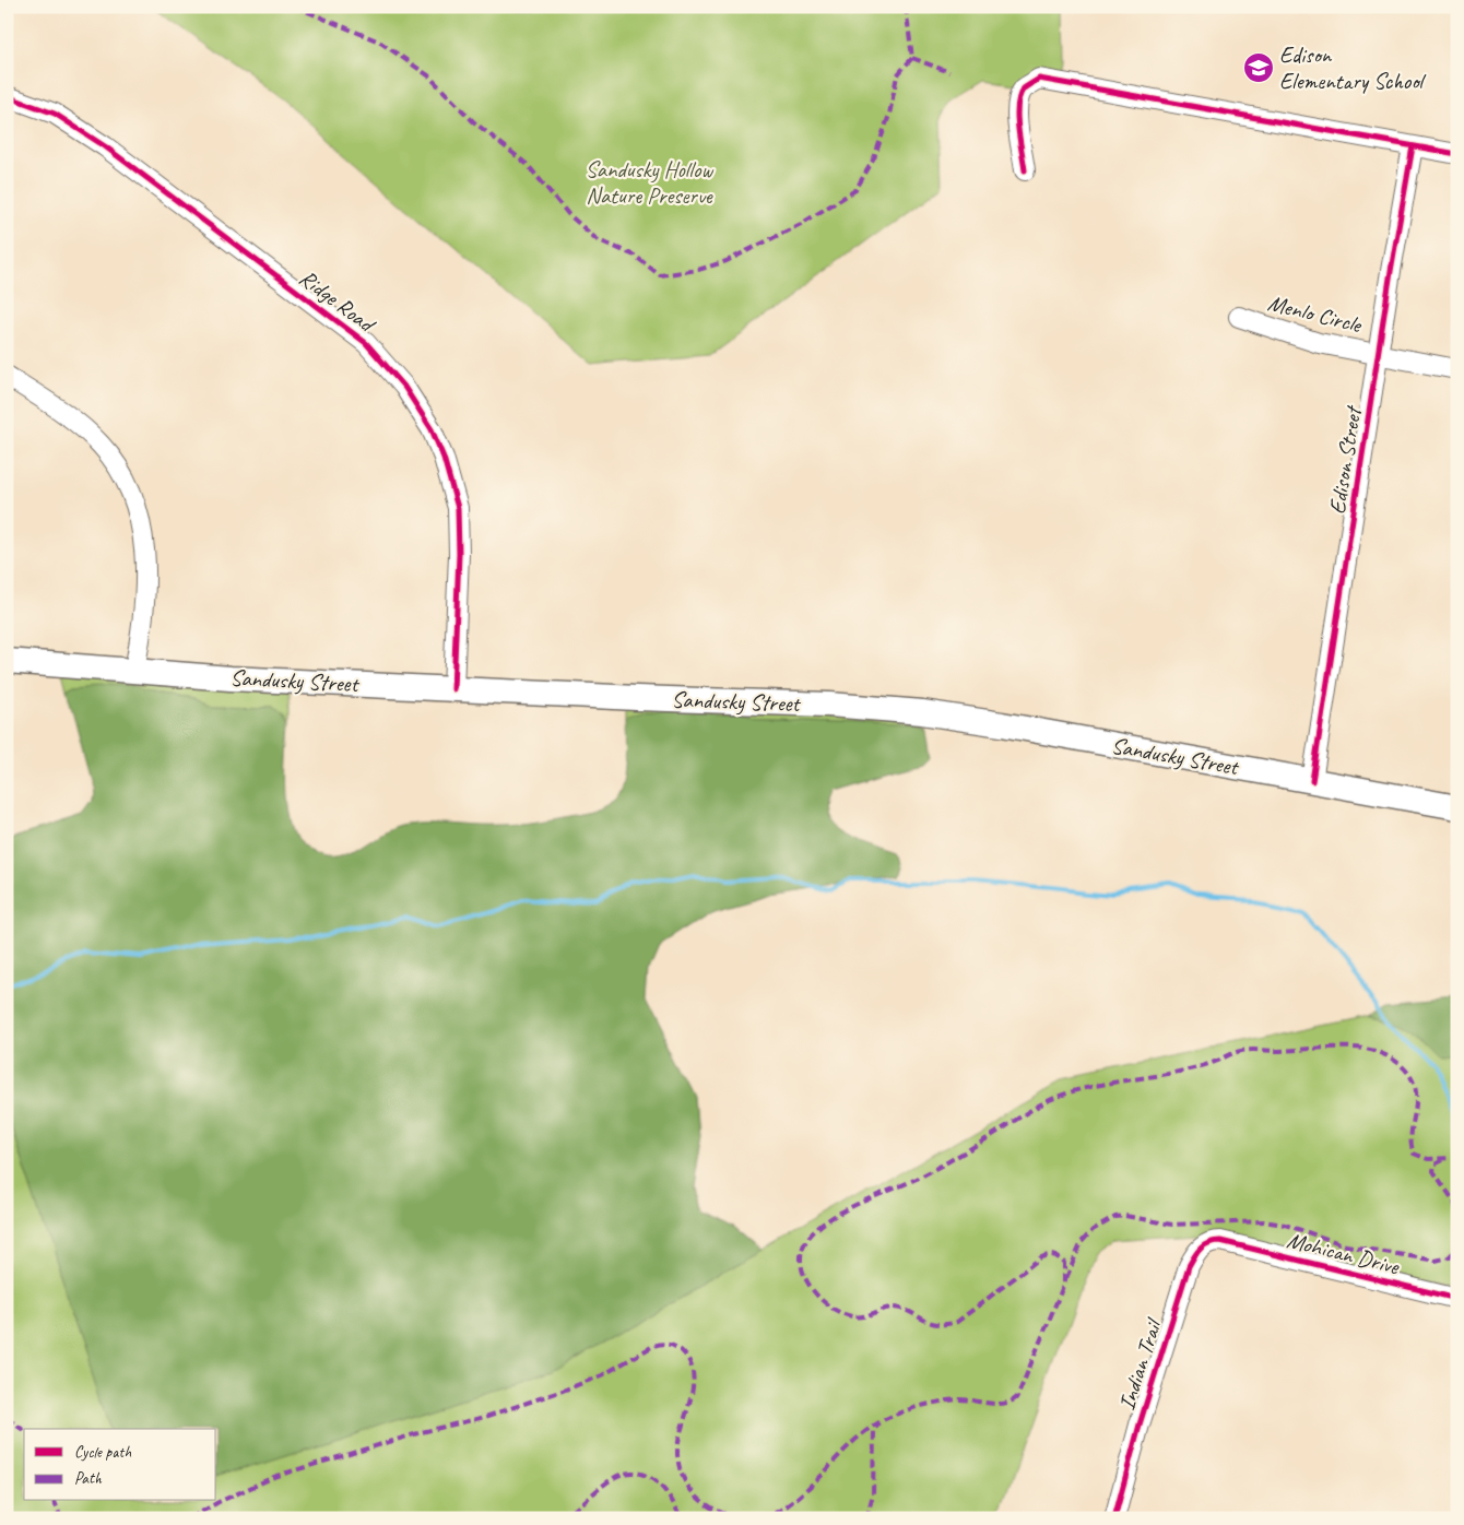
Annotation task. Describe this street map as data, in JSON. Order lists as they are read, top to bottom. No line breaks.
{"streets":{"main road":["Sandusky Street"],"street":["Ridge Road","Menlo Circle","Edison Street","Mohican Drive","Indian Trail"]},"crossings":[["Ridge Road","Sandusky Street"],["Menlo Circle","Edison Street"],["Edison Street","Sandusky Street"],["Mohican Drive","Indian Trail"]],"parks":["Sandusky Hollow Nature Preserve"],"places":{"school or university":["Edison Elementary School"]},"legend":["Cycle path","Path"]}
